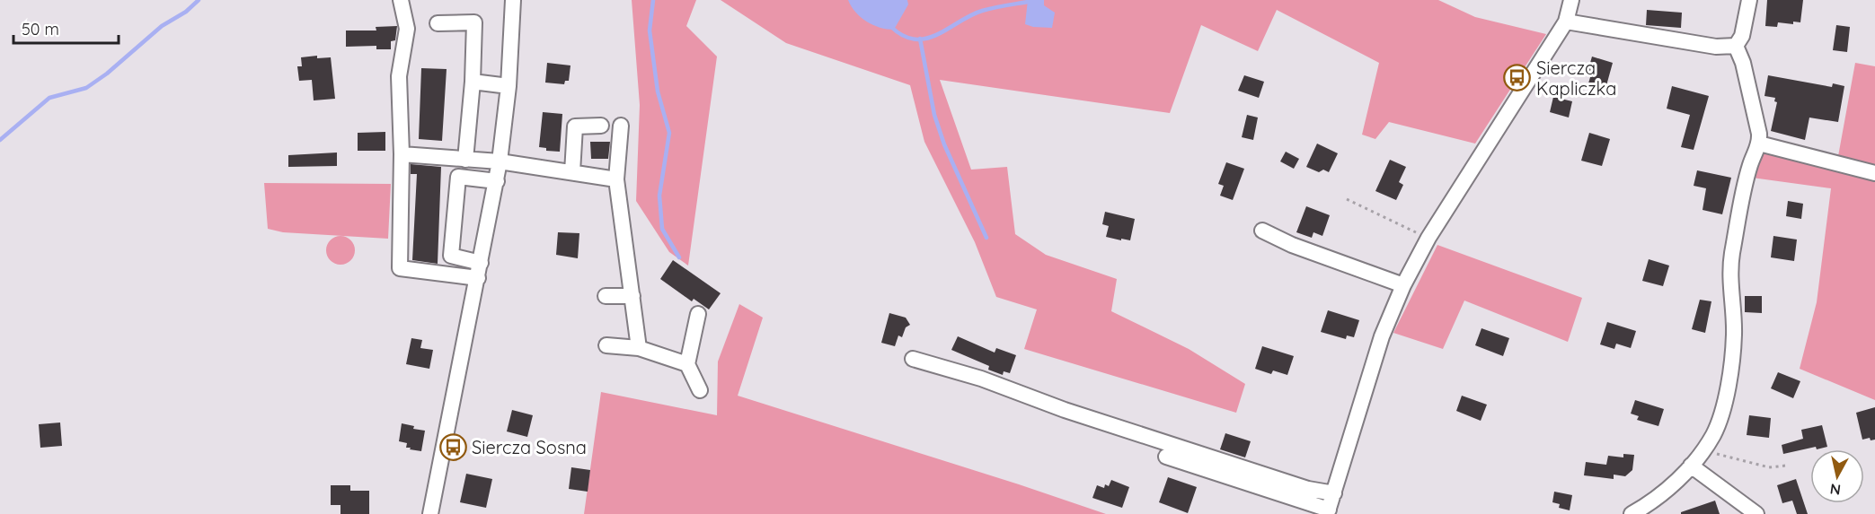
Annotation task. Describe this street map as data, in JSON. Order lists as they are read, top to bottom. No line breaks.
{"places":{"bus stop":["Siercza Kapliczka","Siercza Sosna"]},"scale_bar":"50 m","north":"bottom"}
